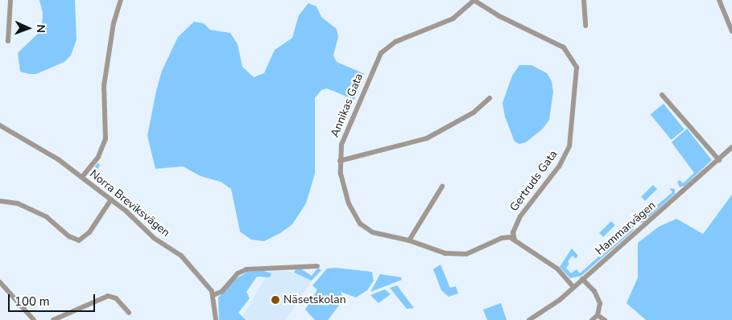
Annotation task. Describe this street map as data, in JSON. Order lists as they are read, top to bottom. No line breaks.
{"streets":{"street":["Annikas Gata","Gertruds Gata","Norra Breviksvägen","Hammarvägen"]},"crossings":[["Annikas Gata","Gertruds Gata"]],"places":["Näsetskolan"],"scale_bar":"100 m","north":"right"}
